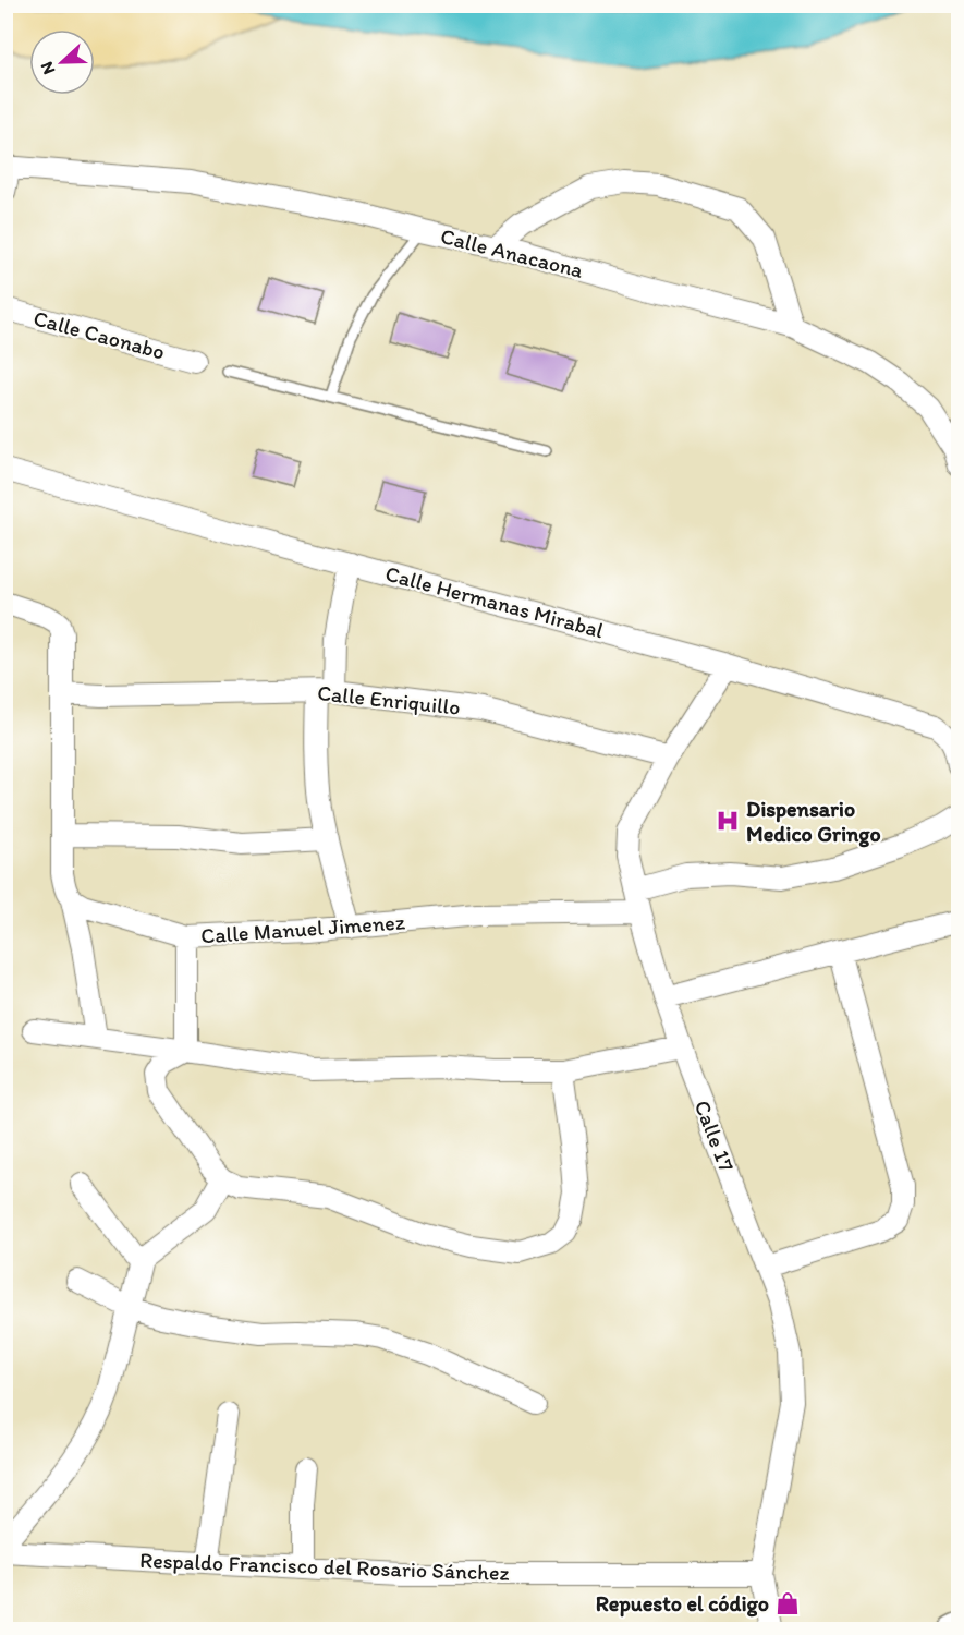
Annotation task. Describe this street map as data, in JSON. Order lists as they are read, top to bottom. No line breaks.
{"streets":{"street":["Calle Anacaona","Calle Caonabo","Calle Hermanas Mirabal","Calle Enriquillo","Calle Manuel Jimenez","Calle 17","Respaldo Francisco del Rosario Sánchez"]},"crossings":[["Calle Hermanas Mirabal","Calle 17"],["Calle Enriquillo","Calle 17"],["Calle Manuel Jimenez","Calle 17"],["Calle 17","Respaldo Francisco del Rosario Sánchez"]],"places":{"hospital":["Dispensario Medico Gringo"],"shop":["Repuesto el código"]},"north":"left"}
